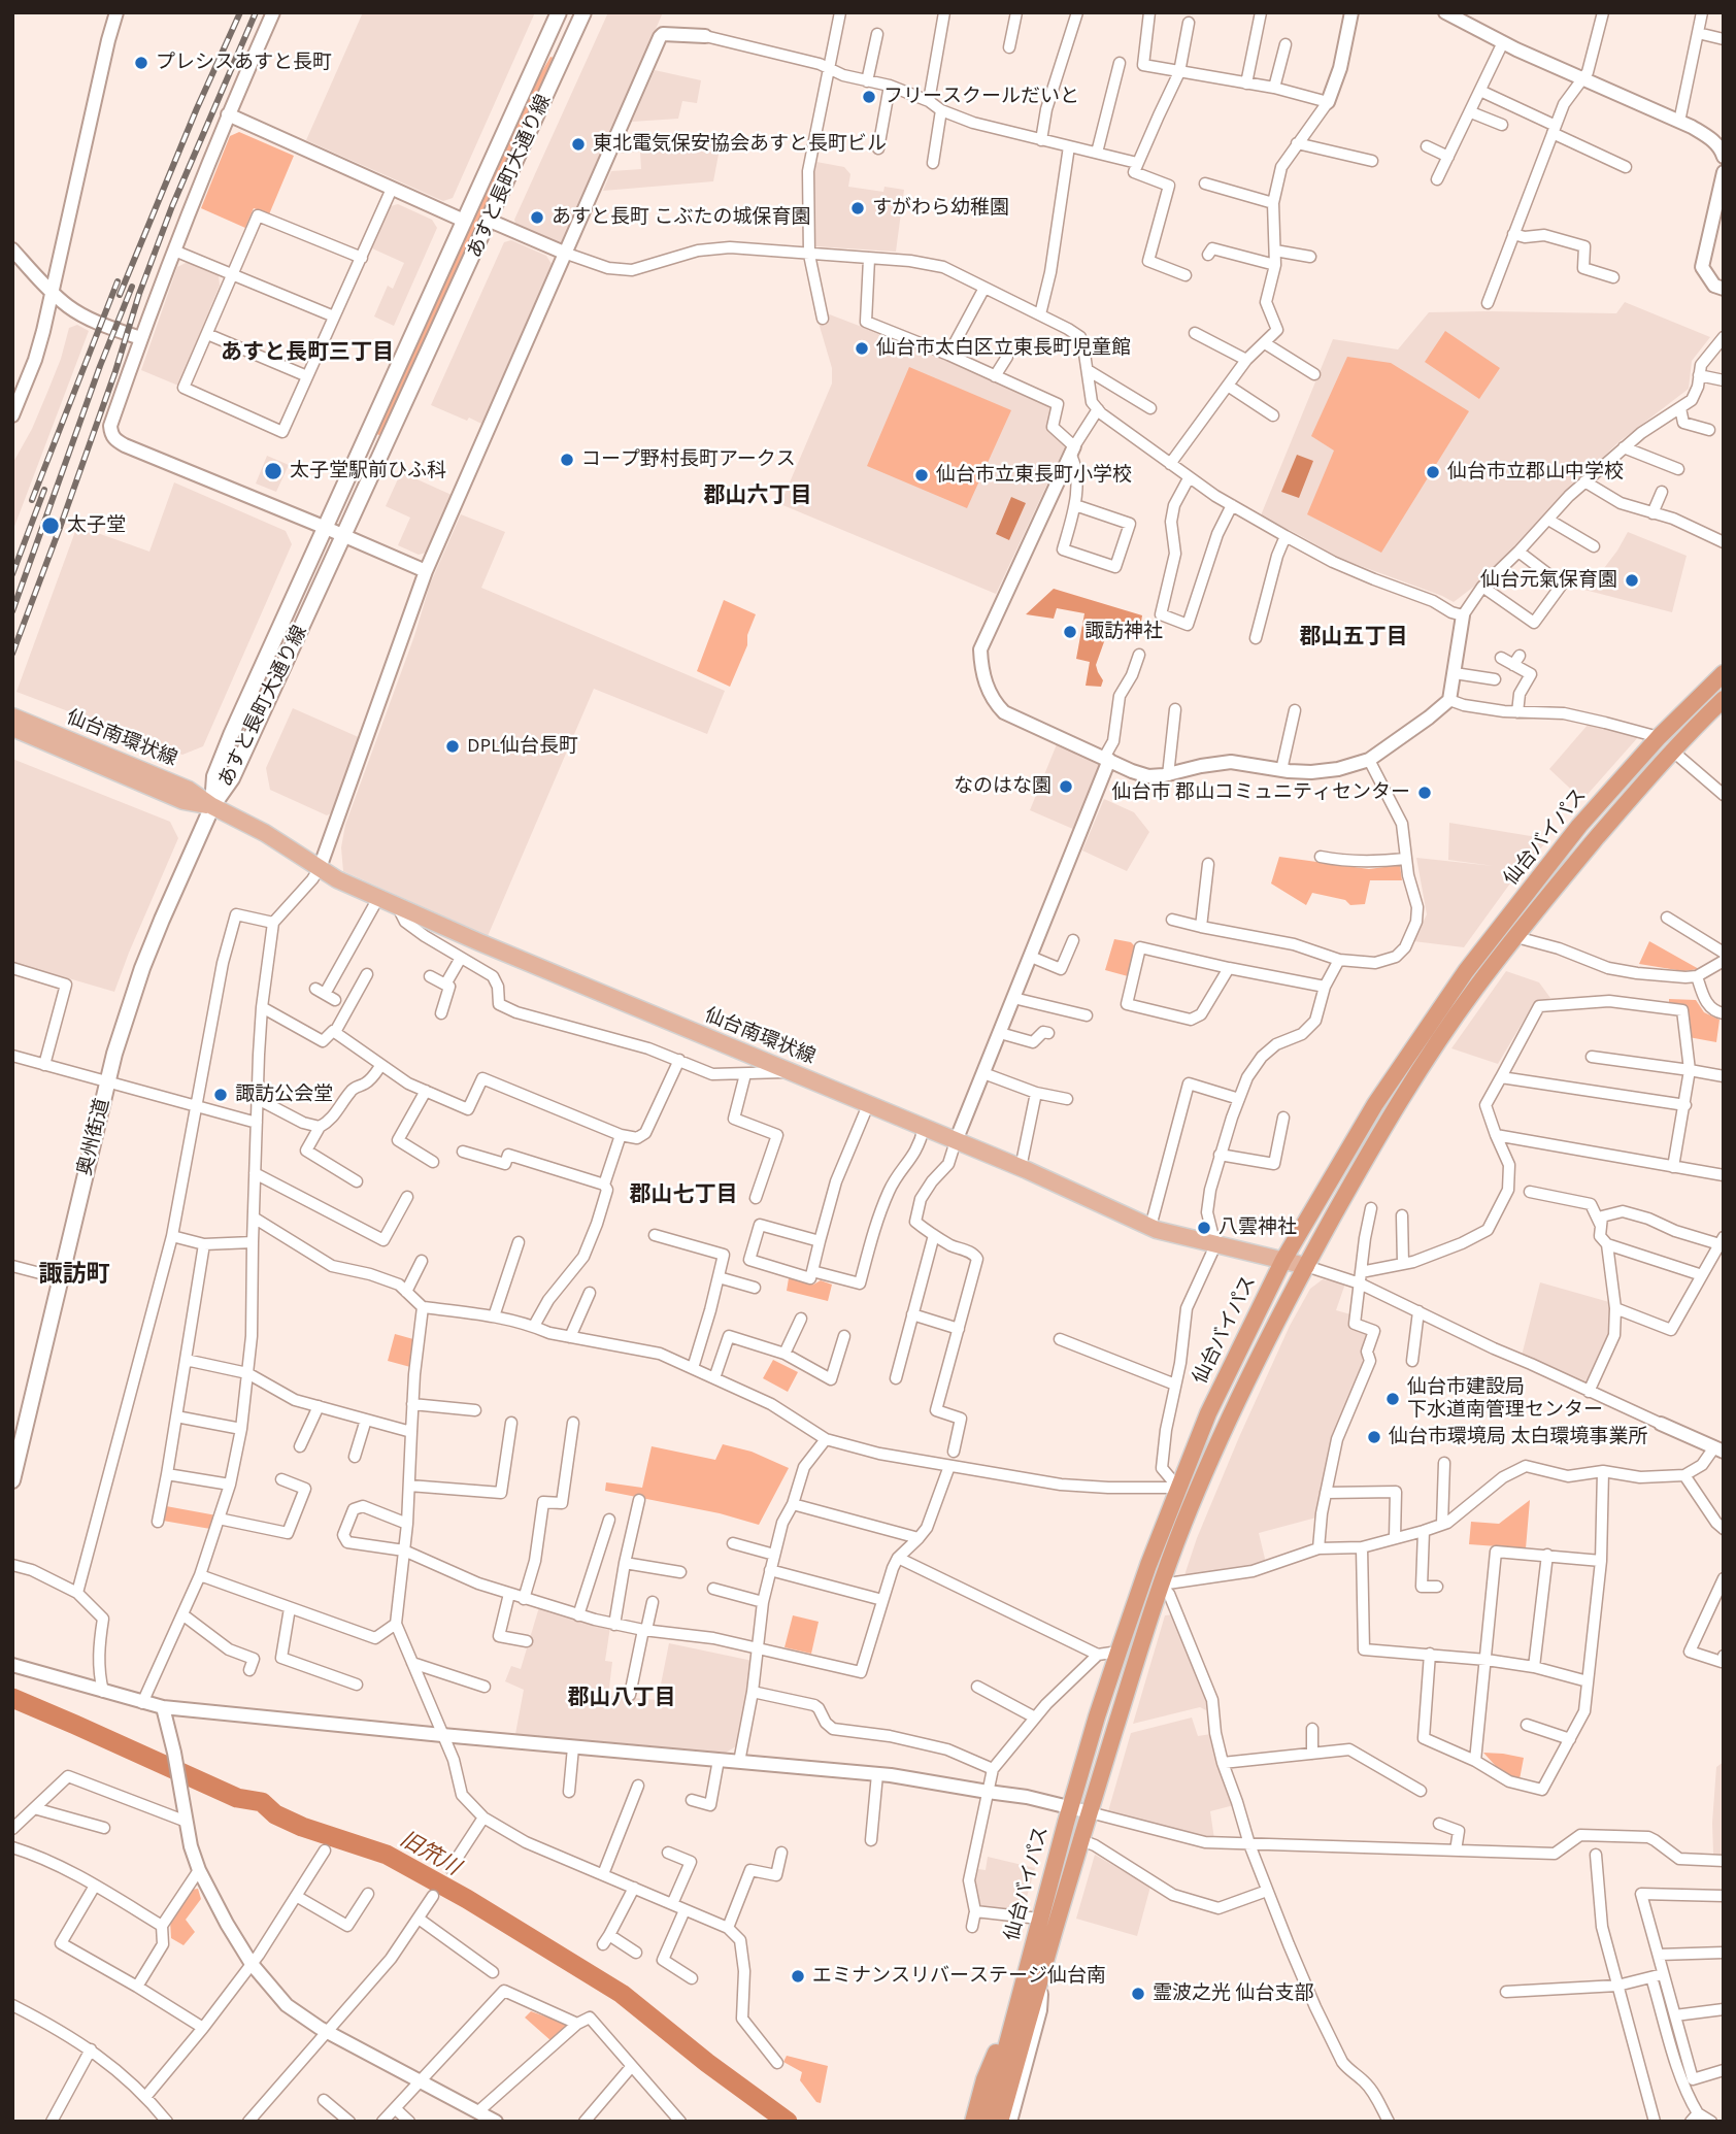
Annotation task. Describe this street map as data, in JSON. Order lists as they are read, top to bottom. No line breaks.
{"streets":{"highway":["仙台バイパス"],"main road":["あすと長町大通り線","仙台南環状線","奥州街道"]},"crossings":[["あすと長町大通り線","仙台南環状線"],["あすと長町大通り線","奥州街道"],["仙台南環状線","仙台バイパス"],["仙台南環状線","奥州街道"]],"districts":["あすと長町三丁目","郡山六丁目","郡山五丁目","郡山七丁目","諏訪町","郡山八丁目"],"water":["旧笊川"],"places":["プレシスあすと長町","フリースクールだいと","東北電気保安協会あすと長町ビル","すがわら幼稚園","あすと長町 こぶたの城保育園","仙台市太白区立東長町児童館","コープ野村長町アークス","太子堂駅前ひふ科","仙台市立郡山中学校","仙台市立東長町小学校","太子堂","仙台元氣保育園","諏訪神社","DPL仙台長町","なのはな園","仙台市 郡山コミュニティセンター","諏訪公会堂","八雲神社","仙台市建設局 下水道南管理センター","仙台市環境局 太白環境事業所","エミナンスリバーステージ仙台南","霊波之光 仙台支部"]}
